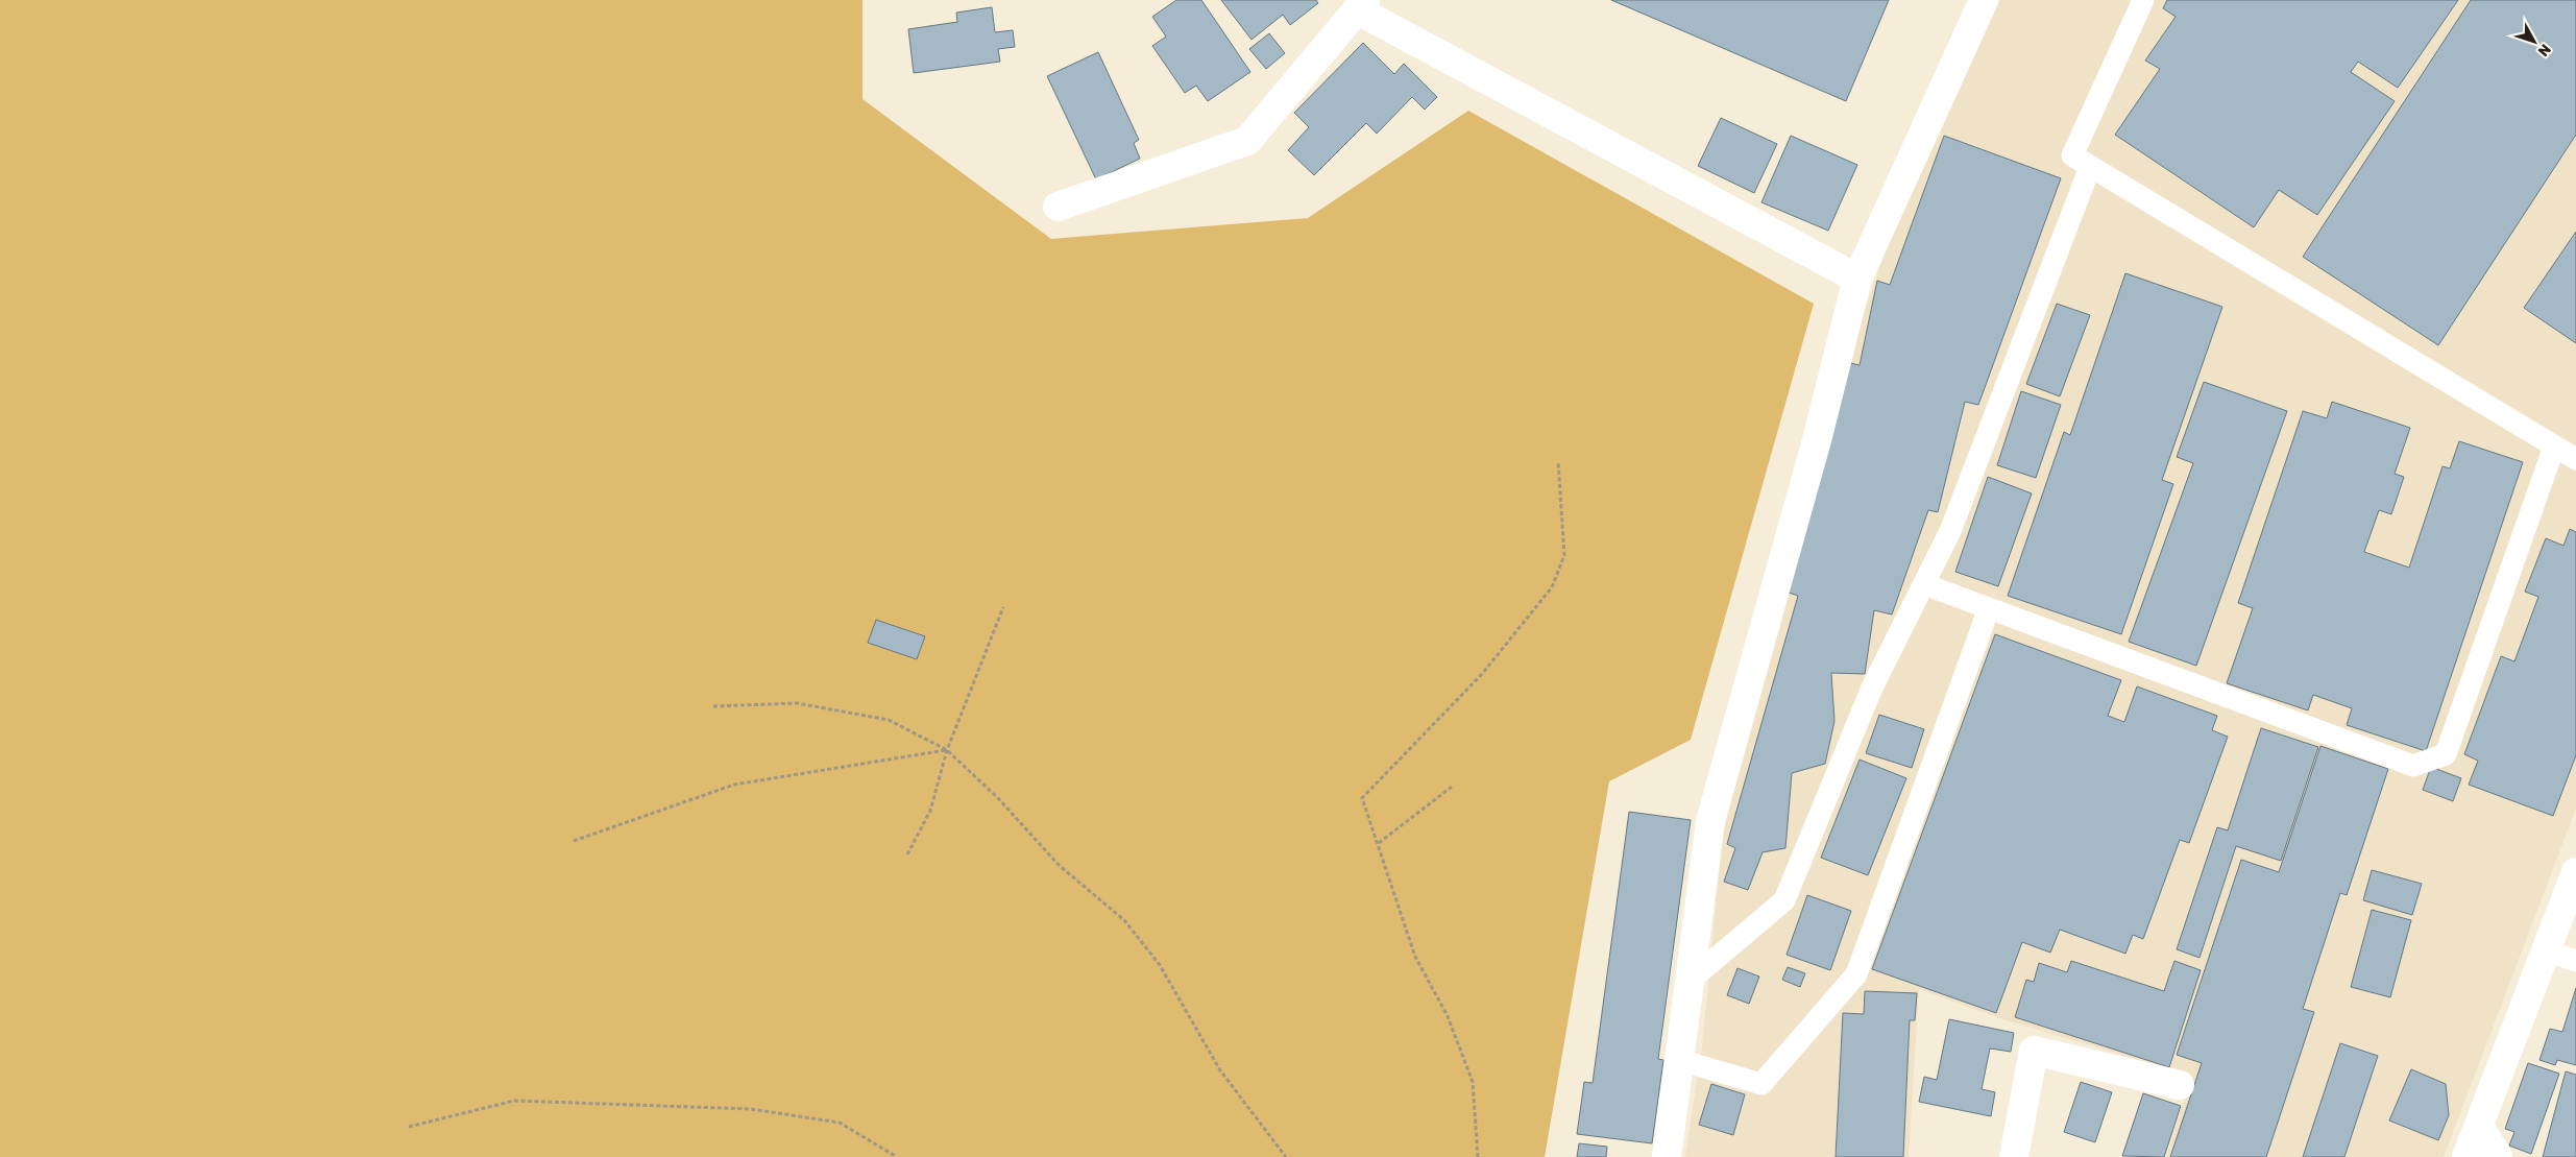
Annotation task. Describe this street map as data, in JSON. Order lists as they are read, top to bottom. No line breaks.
{"north":"bottom right"}
